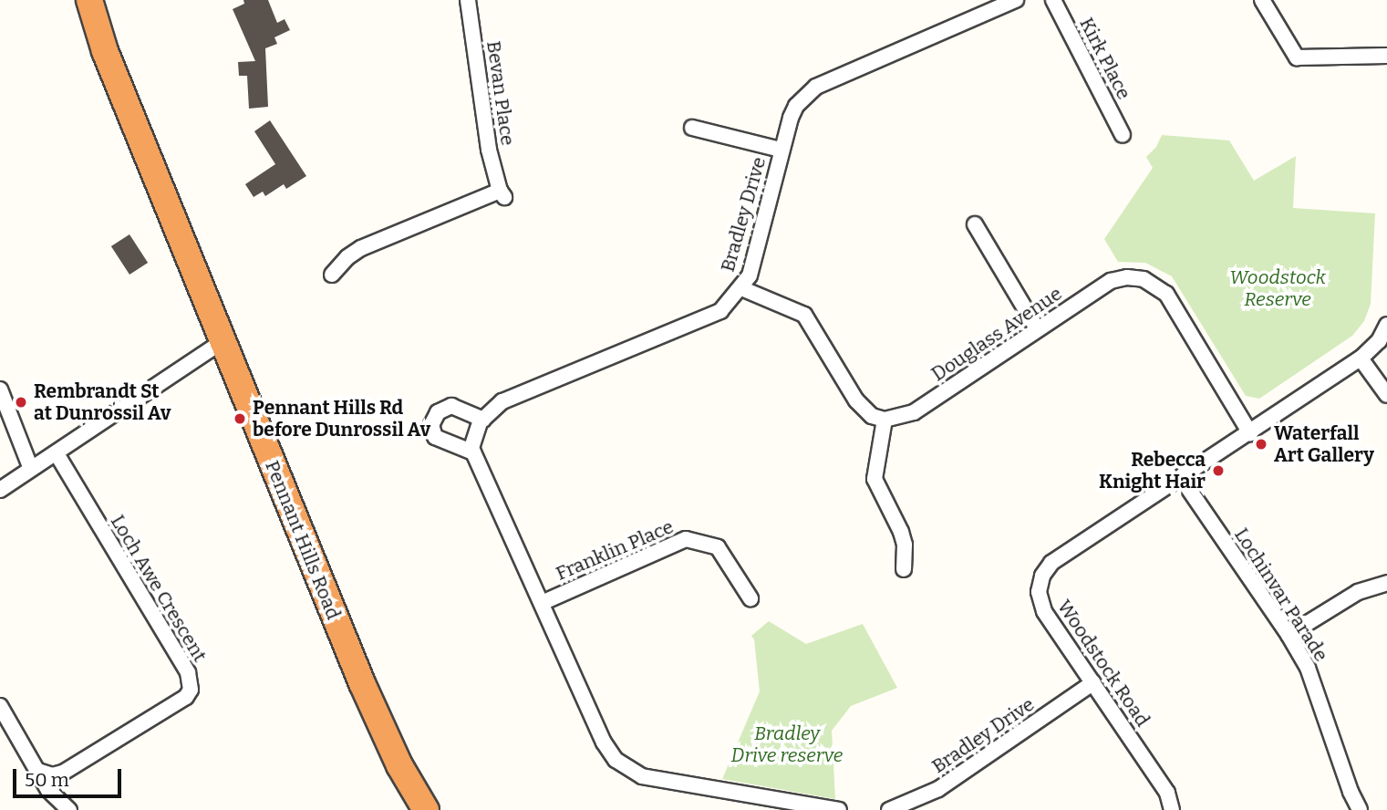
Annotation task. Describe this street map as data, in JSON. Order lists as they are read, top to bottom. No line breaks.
{"streets":{"highway":["Pennant Hills Road"],"street":["Kirk Place","Bevan Place","Bradley Drive","Douglass Avenue","Franklin Place","Loch Awe Crescent","Lochinvar Parade","Woodstock Road"]},"crossings":[["Bradley Drive","Woodstock Road"],["Douglass Avenue","Woodstock Road"],["Lochinvar Parade","Woodstock Road"]],"parks":["Woodstock Reserve","Bradley Drive reserve"],"places":["Rembrandt St at Dunrossil Av","Pennant Hills Rd before Dunrossil Av","Waterfall Art Gallery","Rebecca Knight Hair"],"scale_bar":"50 m"}
